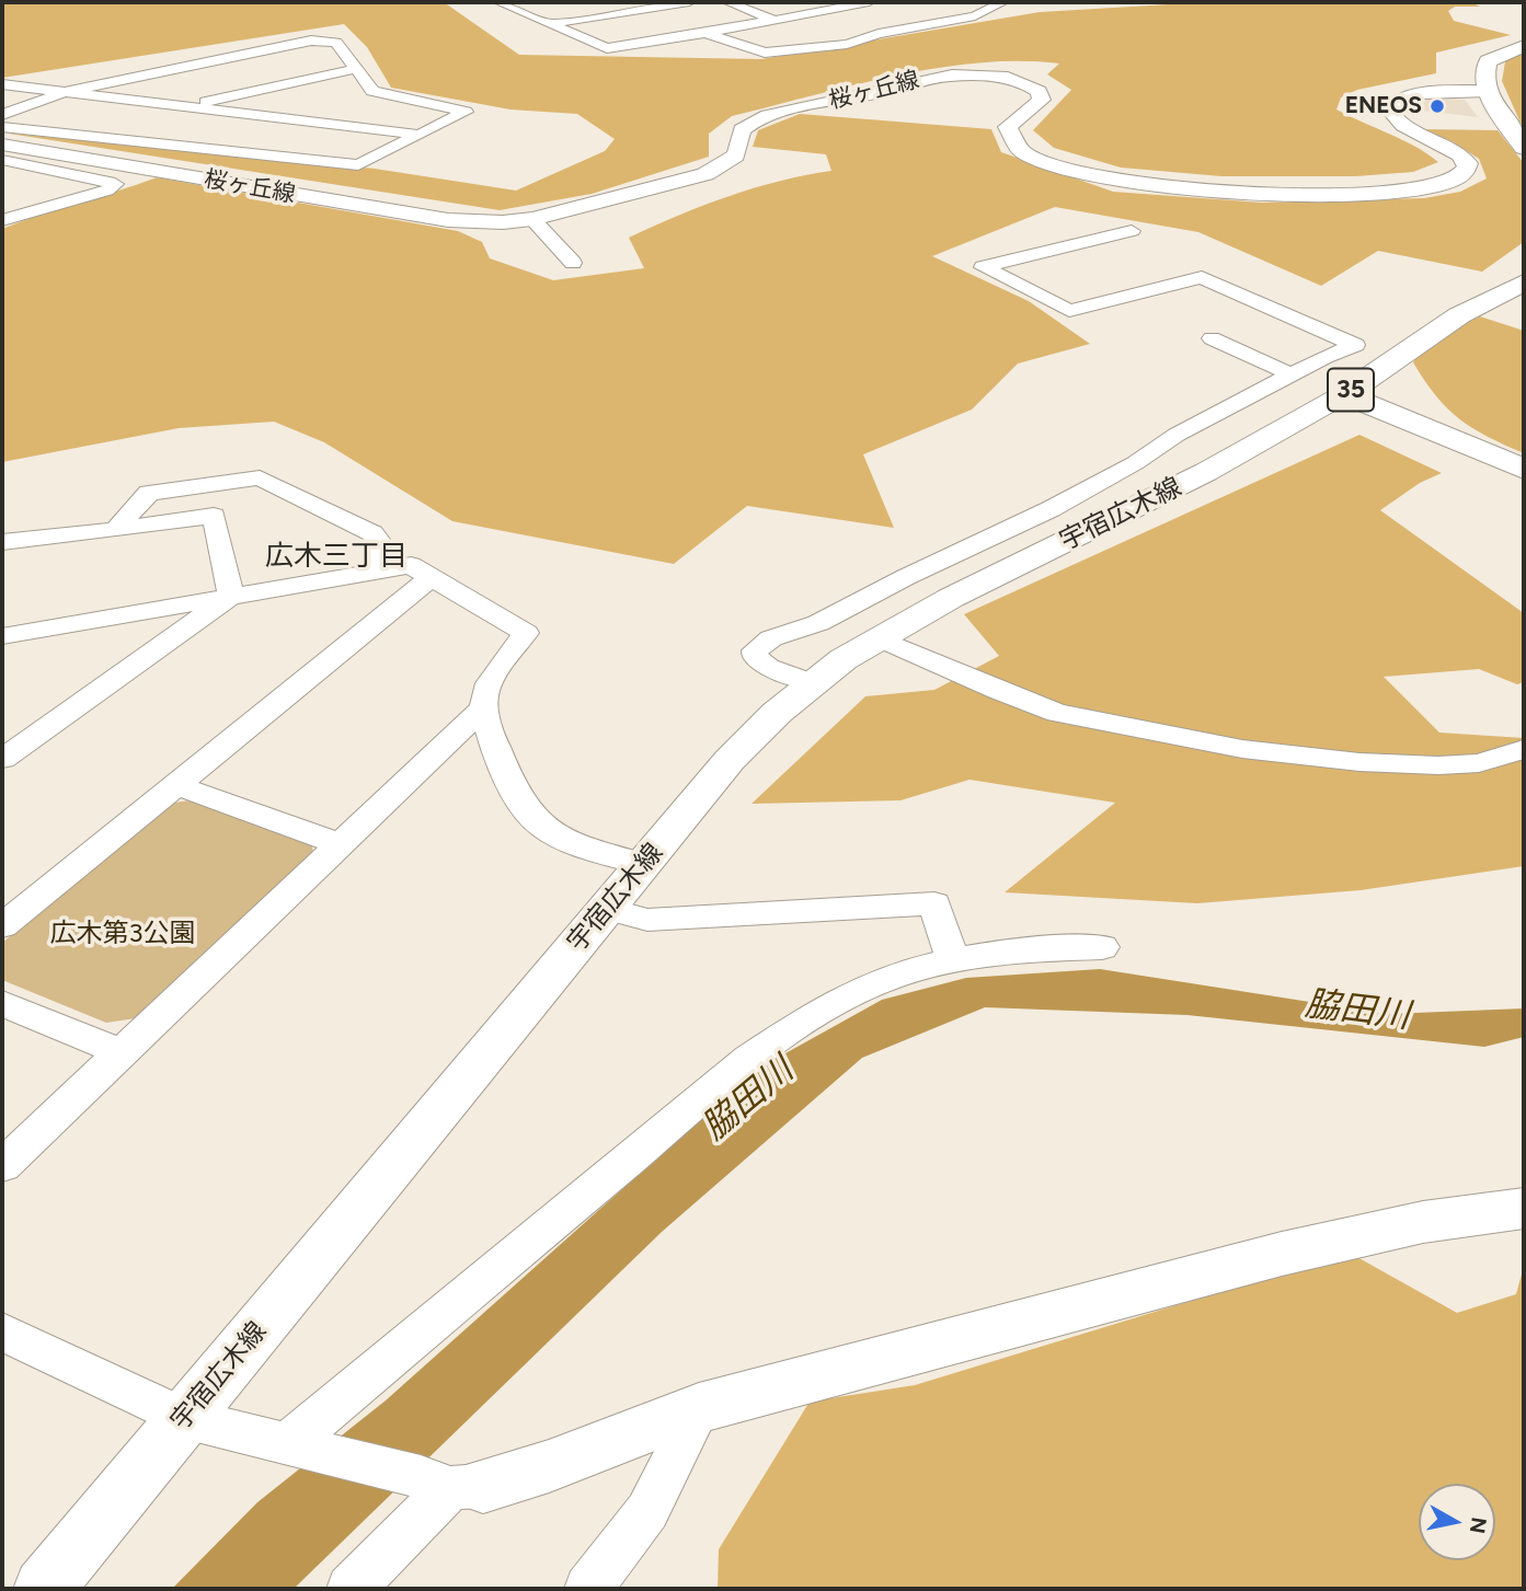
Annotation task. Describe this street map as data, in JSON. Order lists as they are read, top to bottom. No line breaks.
{"streets":{"main road":["35"],"street":["桜ヶ丘線","宇宿広木線"]},"crossings":[["35","宇宿広木線"]],"districts":["広木三丁目"],"water":["脇田川"],"parks":["広木第3公園"],"places":["ENEOS"],"north":"right"}
